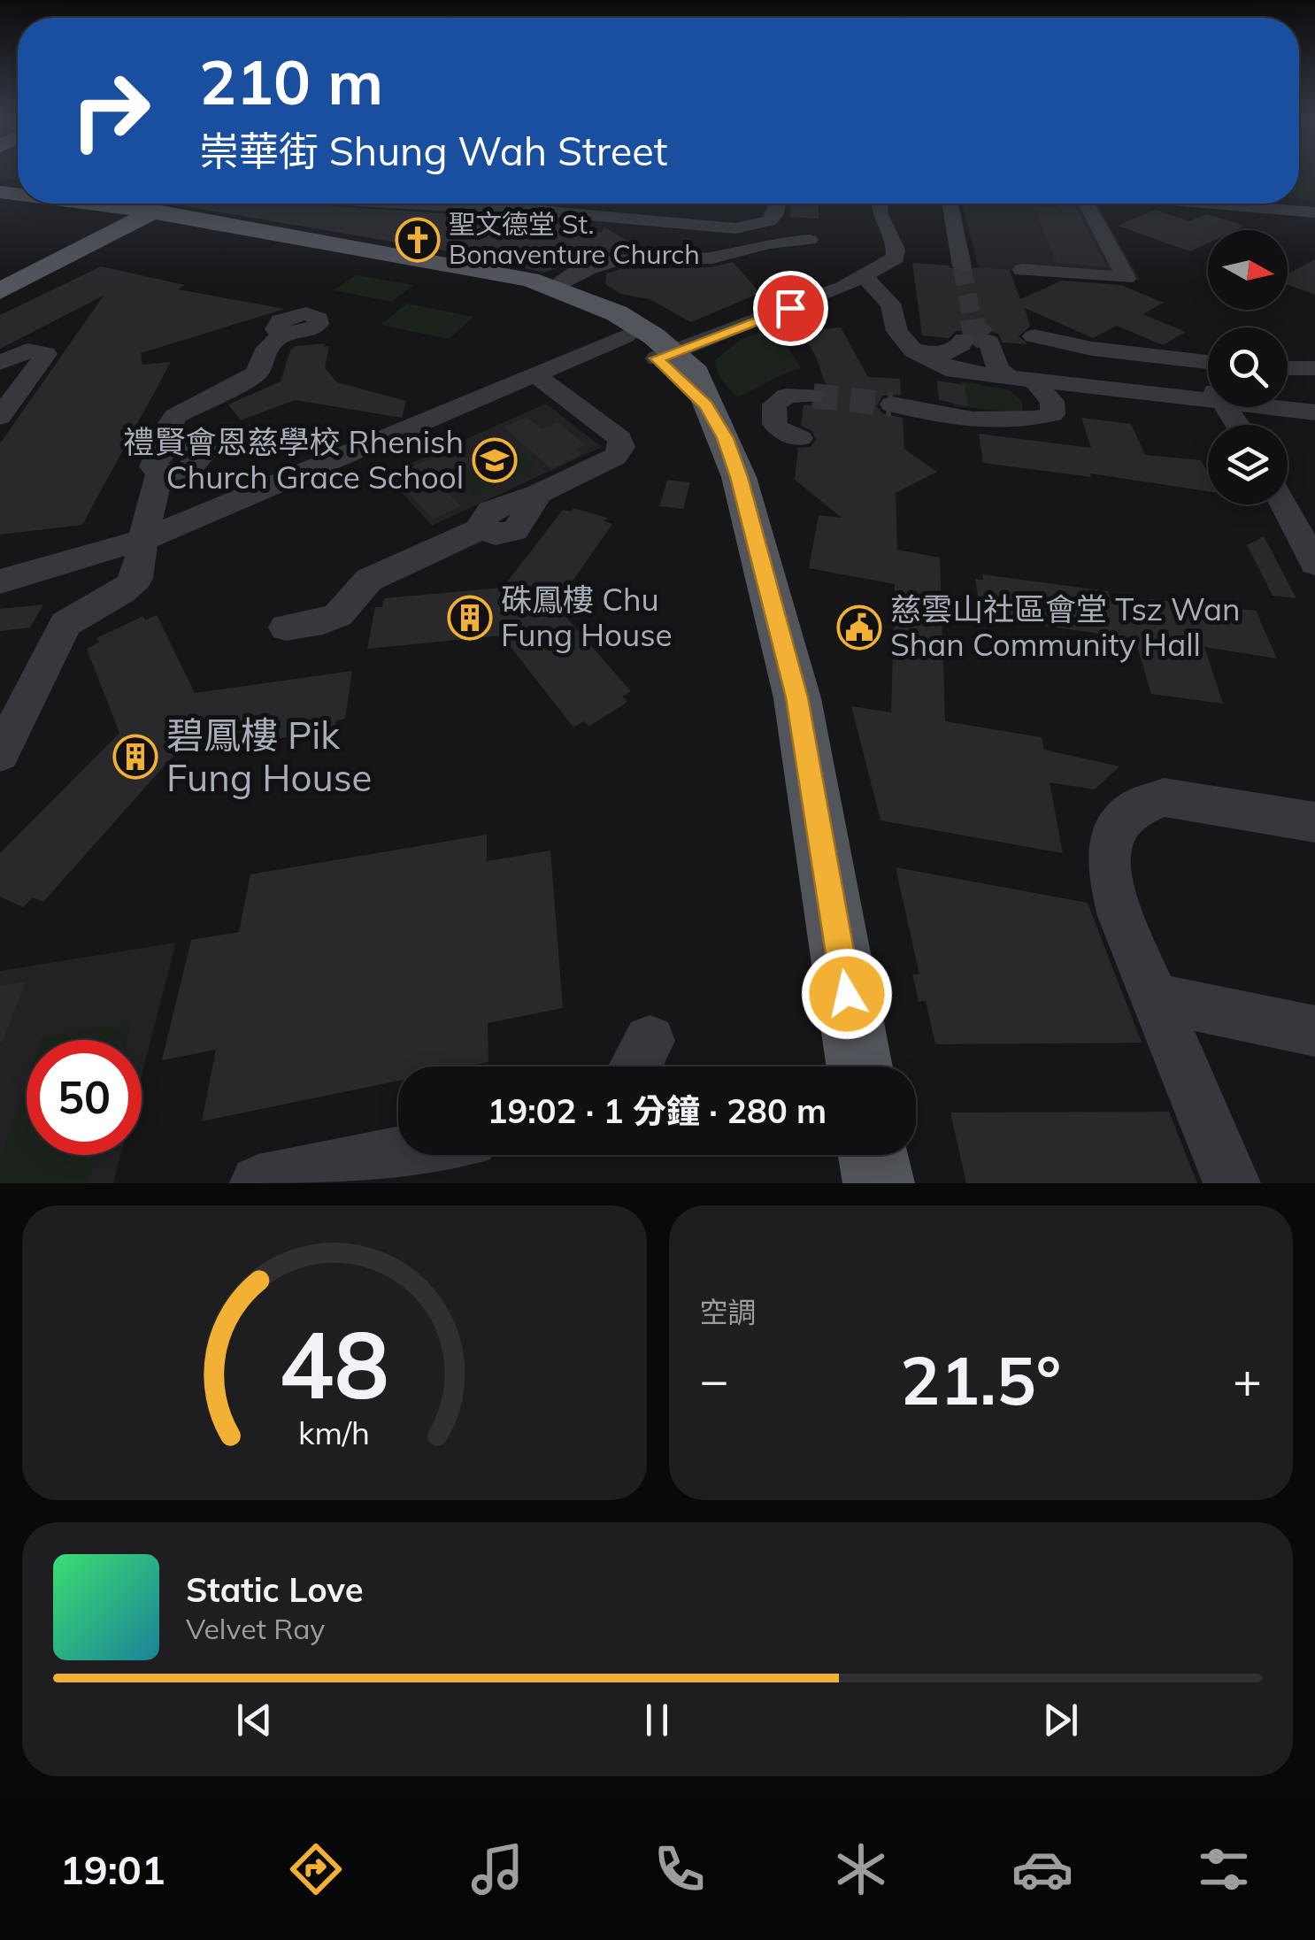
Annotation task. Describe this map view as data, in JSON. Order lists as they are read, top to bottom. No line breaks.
{"places":{"church":["聖文德堂 St. Bonaventure Church"],"school or university":["禮賢會恩慈學校 Rhenish Church Grace School"],"building":["硃鳳樓 Chu Fung House","碧鳳樓 Pik Fung House"],"public building":["慈雲山社區會堂 Tsz Wan Shan Community Hall"]},"north":"right","page":{"turn":["210 m","崇華街 Shung Wah Street"],"limit":"50","trip":"19:02 · 1 分鐘 · 280 m","tile":"空調","heat":["−","21.5°","+"],"song":["Static Love","Velvet Ray"],"tabs":"19:01","gauge":["48","km/h"]}}
